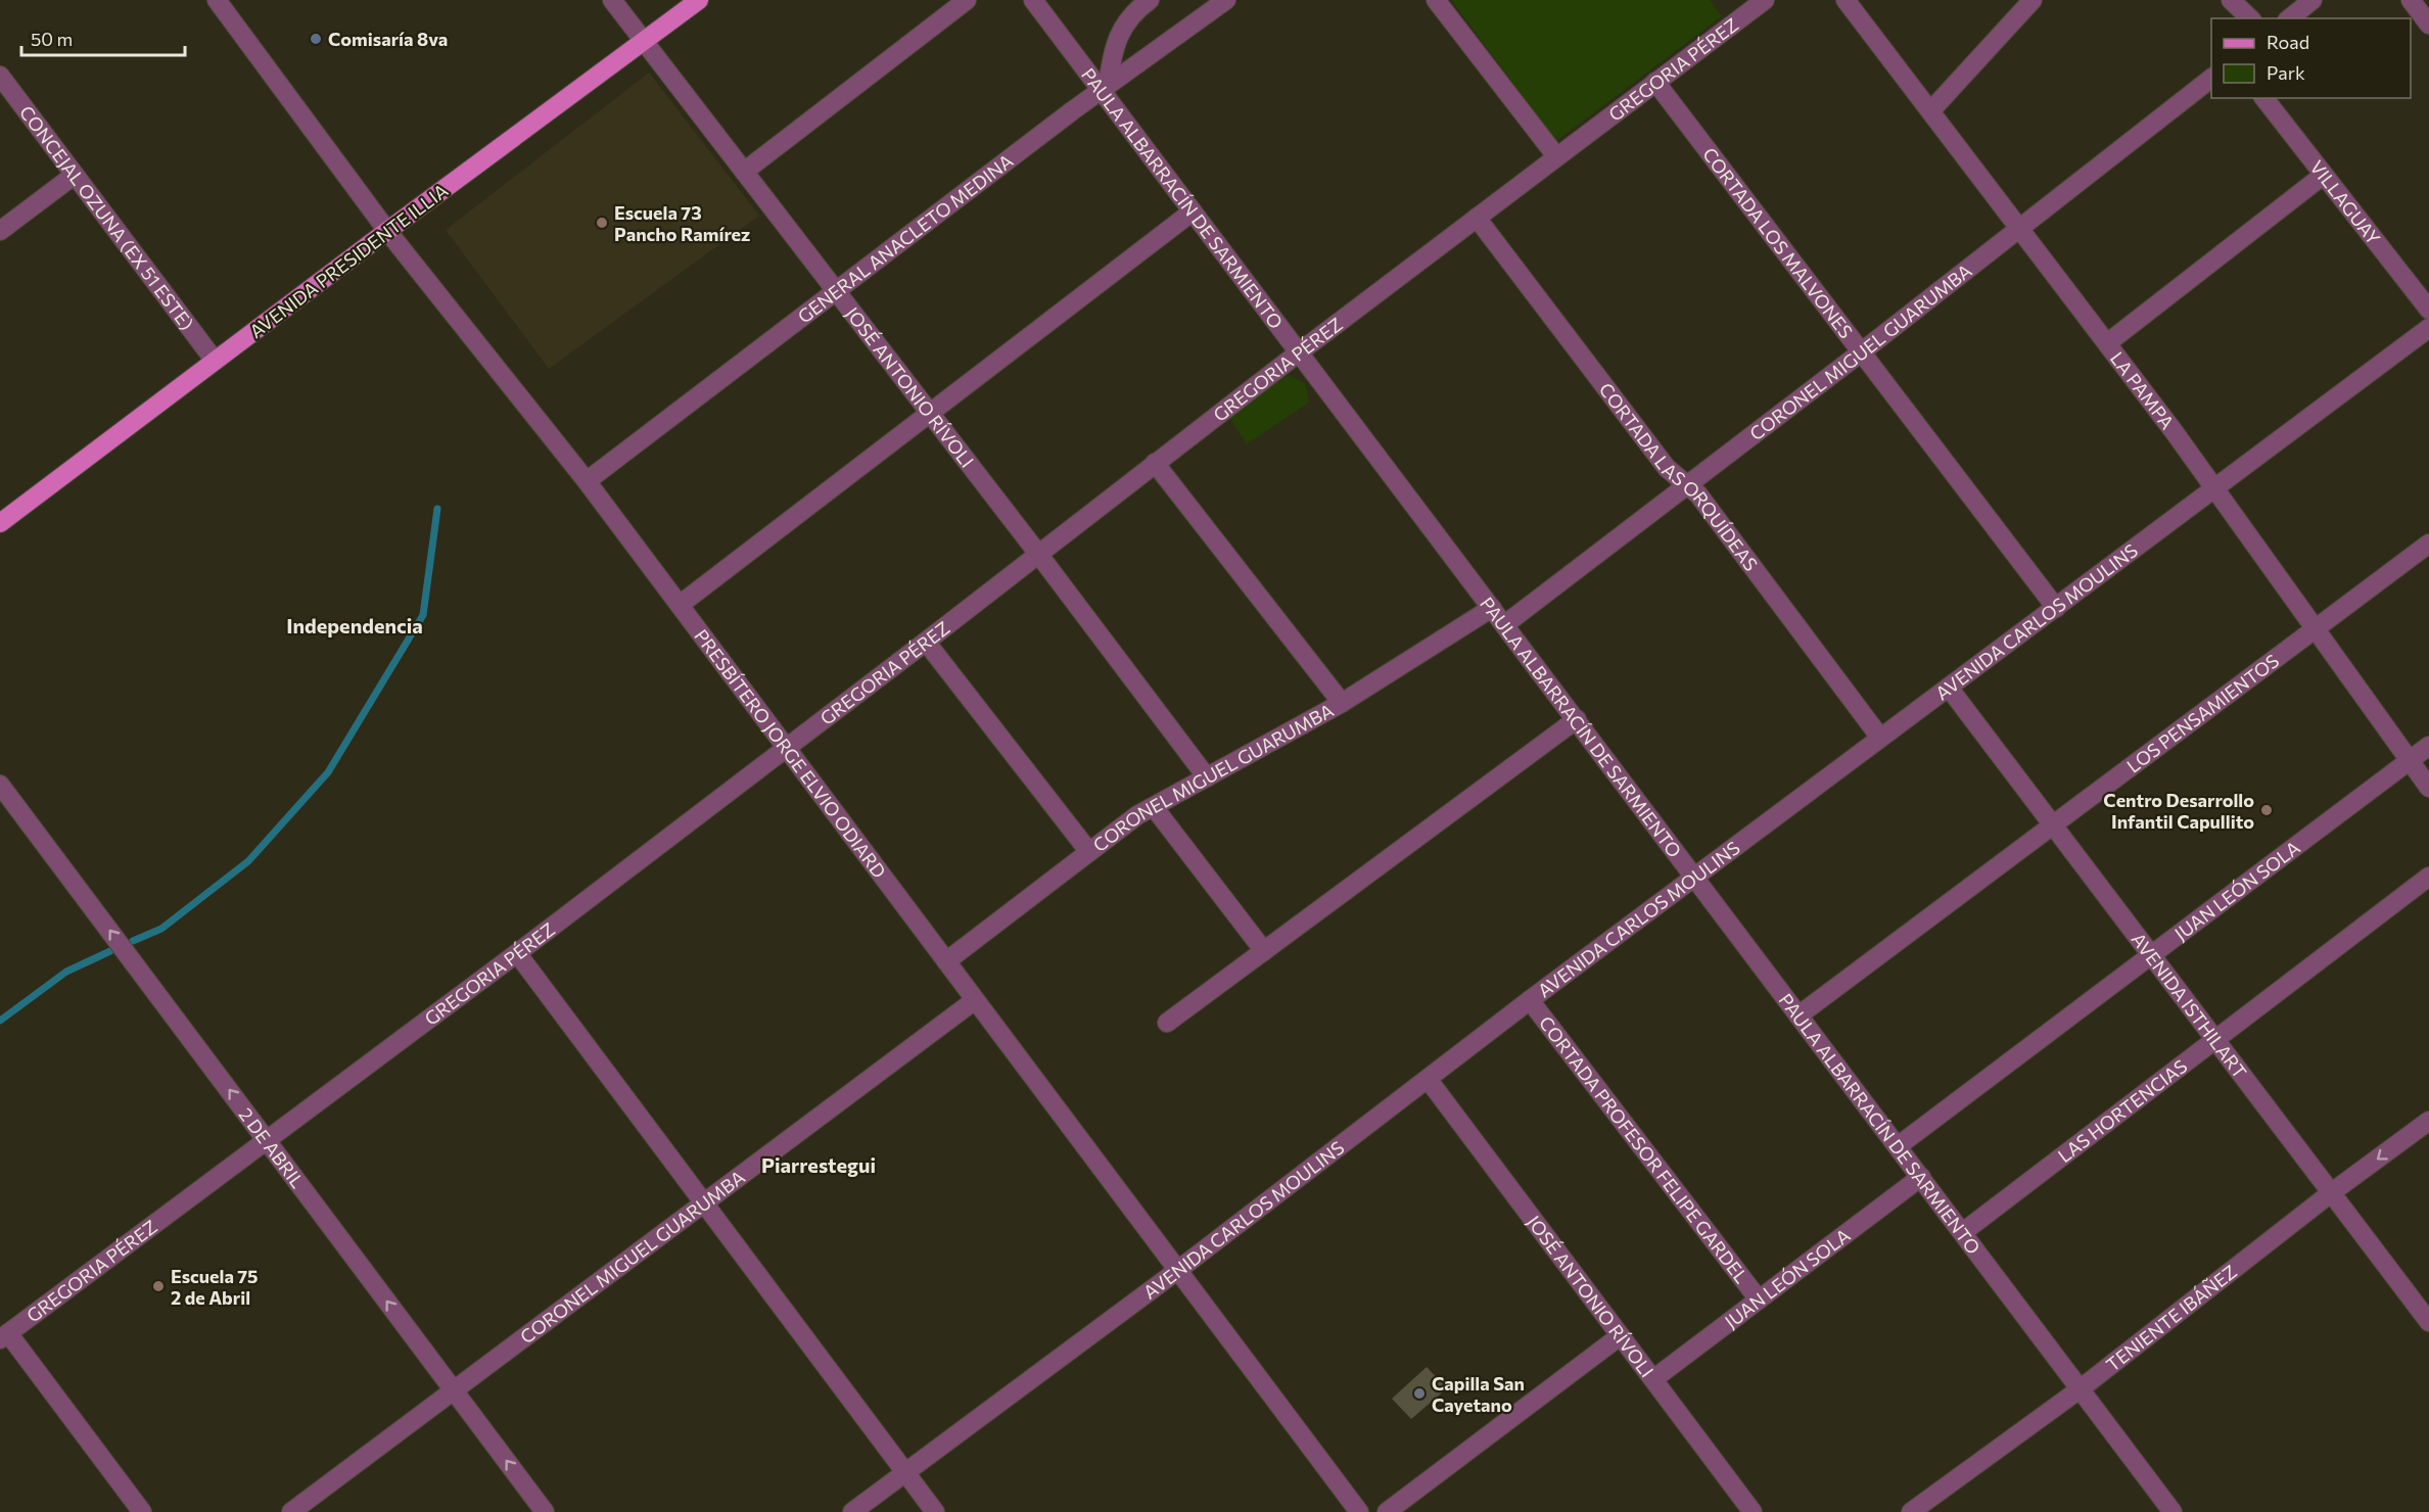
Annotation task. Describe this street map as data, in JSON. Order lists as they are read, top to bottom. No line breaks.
{"streets":{"main road":["AVENIDA PRESIDENTE ILLIA"],"street":["GREGORIA PÉREZ","PAULA ALBARRACÍN DE SARMIENTO","VILLAGUAY","CONCEJAL OZUNA (EX 51 ESTE)","GENERAL ANACLETO MEDINA","CORTADA LOS MALVONES","CORONEL MIGUEL GUARUMBA","JOSÉ ANTONIO RÍVOLI","LA PAMPA","CORTADA LAS ORQUÍDEAS","AVENIDA CARLOS MOULINS","LOS PENSAMIENTOS","PRESBÍTERO JORGE ELVIO ODIARD","JUAN LEÓN SOLA","AVENIDA ISTHILART","LAS HORTENCIAS","2 DE ABRIL","CORTADA PROFESOR FELIPE GARDEL","TENIENTE IBÁÑEZ"]},"crossings":[["GREGORIA PÉREZ","PAULA ALBARRACÍN DE SARMIENTO"],["GREGORIA PÉREZ","CORTADA LOS MALVONES"],["GREGORIA PÉREZ","JOSÉ ANTONIO RÍVOLI"],["GREGORIA PÉREZ","CORTADA LAS ORQUÍDEAS"],["GREGORIA PÉREZ","PRESBÍTERO JORGE ELVIO ODIARD"],["GREGORIA PÉREZ","2 DE ABRIL"],["PAULA ALBARRACÍN DE SARMIENTO","GENERAL ANACLETO MEDINA"],["PAULA ALBARRACÍN DE SARMIENTO","CORONEL MIGUEL GUARUMBA"],["PAULA ALBARRACÍN DE SARMIENTO","AVENIDA CARLOS MOULINS"],["PAULA ALBARRACÍN DE SARMIENTO","LOS PENSAMIENTOS"],["PAULA ALBARRACÍN DE SARMIENTO","JUAN LEÓN SOLA"],["PAULA ALBARRACÍN DE SARMIENTO","LAS HORTENCIAS"],["PAULA ALBARRACÍN DE SARMIENTO","TENIENTE IBÁÑEZ"],["CONCEJAL OZUNA (EX 51 ESTE)","AVENIDA PRESIDENTE ILLIA"],["GENERAL ANACLETO MEDINA","JOSÉ ANTONIO RÍVOLI"],["GENERAL ANACLETO MEDINA","PRESBÍTERO JORGE ELVIO ODIARD"],["CORTADA LOS MALVONES","CORONEL MIGUEL GUARUMBA"],["CORTADA LOS MALVONES","AVENIDA CARLOS MOULINS"],["AVENIDA PRESIDENTE ILLIA","JOSÉ ANTONIO RÍVOLI"],["AVENIDA PRESIDENTE ILLIA","PRESBÍTERO JORGE ELVIO ODIARD"],["CORONEL MIGUEL GUARUMBA","JOSÉ ANTONIO RÍVOLI"],["CORONEL MIGUEL GUARUMBA","LA PAMPA"],["CORONEL MIGUEL GUARUMBA","CORTADA LAS ORQUÍDEAS"],["CORONEL MIGUEL GUARUMBA","PRESBÍTERO JORGE ELVIO ODIARD"],["CORONEL MIGUEL GUARUMBA","2 DE ABRIL"],["JOSÉ ANTONIO RÍVOLI","AVENIDA CARLOS MOULINS"],["JOSÉ ANTONIO RÍVOLI","JUAN LEÓN SOLA"],["LA PAMPA","AVENIDA CARLOS MOULINS"],["LA PAMPA","LOS PENSAMIENTOS"],["LA PAMPA","JUAN LEÓN SOLA"],["CORTADA LAS ORQUÍDEAS","AVENIDA CARLOS MOULINS"],["AVENIDA CARLOS MOULINS","PRESBÍTERO JORGE ELVIO ODIARD"],["AVENIDA CARLOS MOULINS","AVENIDA ISTHILART"],["AVENIDA CARLOS MOULINS","CORTADA PROFESOR FELIPE GARDEL"],["LOS PENSAMIENTOS","AVENIDA ISTHILART"],["JUAN LEÓN SOLA","AVENIDA ISTHILART"],["JUAN LEÓN SOLA","CORTADA PROFESOR FELIPE GARDEL"],["AVENIDA ISTHILART","LAS HORTENCIAS"],["AVENIDA ISTHILART","TENIENTE IBÁÑEZ"]],"one_way":["2 DE ABRIL"],"districts":["Independencia","Piarrestegui"],"places":["Comisaría 8va","Escuela 73 Pancho Ramírez","Centro Desarrollo Infantil Capullito","Escuela 75 2 de Abril","Capilla San Cayetano"],"legend":["Road","Park"],"scale_bar":"50 m"}
